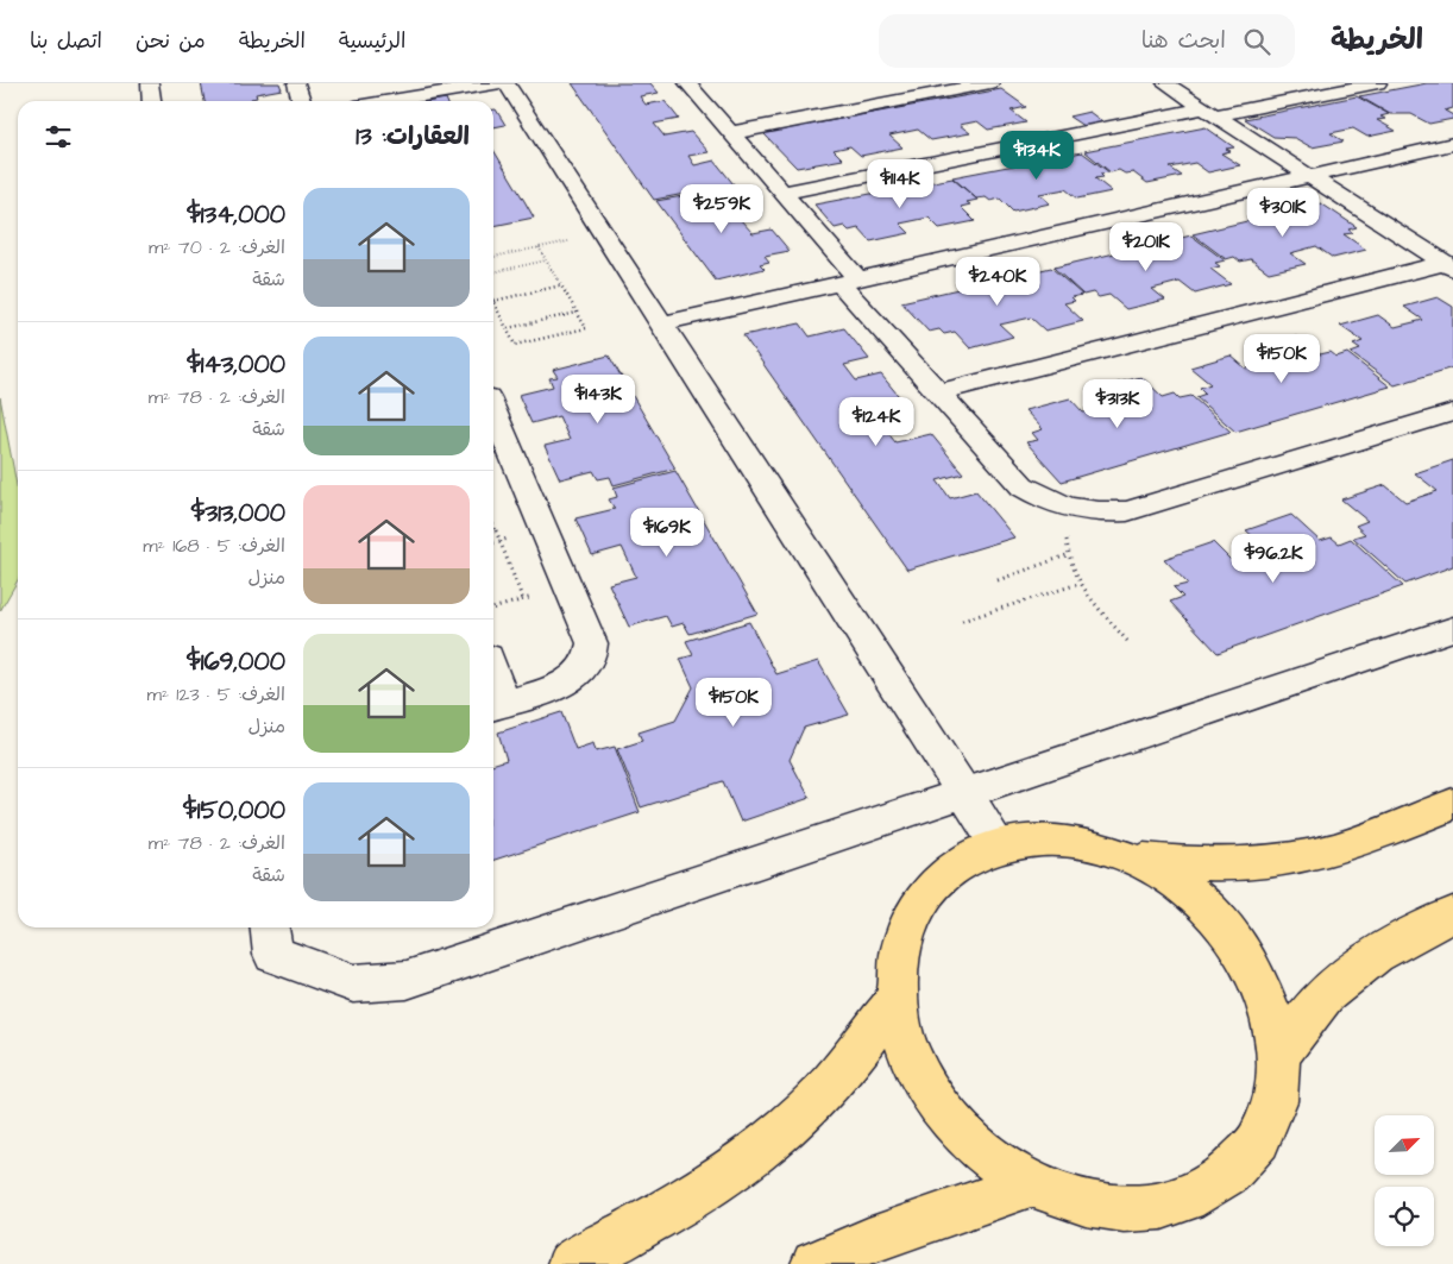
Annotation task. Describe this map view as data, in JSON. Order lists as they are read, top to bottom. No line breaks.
{"north":"top right","page":{"header":"الخريطة","search":"ابحث هنا","nav":["الرئيسية","الخريطة","من نحن","اتصل بنا"],"heading":"العقارات: 13","price":["$134K","$114K","$259K","$301K","$201K","$240K","$150K","$143K","$313K","$124K","$169K","$96.2K","$150K"],"list":[{"name":"$134,000","note":"الغرف: 2 · 70 m² · شقة"},{"name":"$143,000","note":"الغرف: 2 · 78 m² · شقة"},{"name":"$313,000","note":"الغرف: 5 · 168 m² · منزل"},{"name":"$169,000","note":"الغرف: 5 · 123 m² · منزل"},{"name":"$150,000","note":"الغرف: 2 · 78 m² · شقة"}]}}
